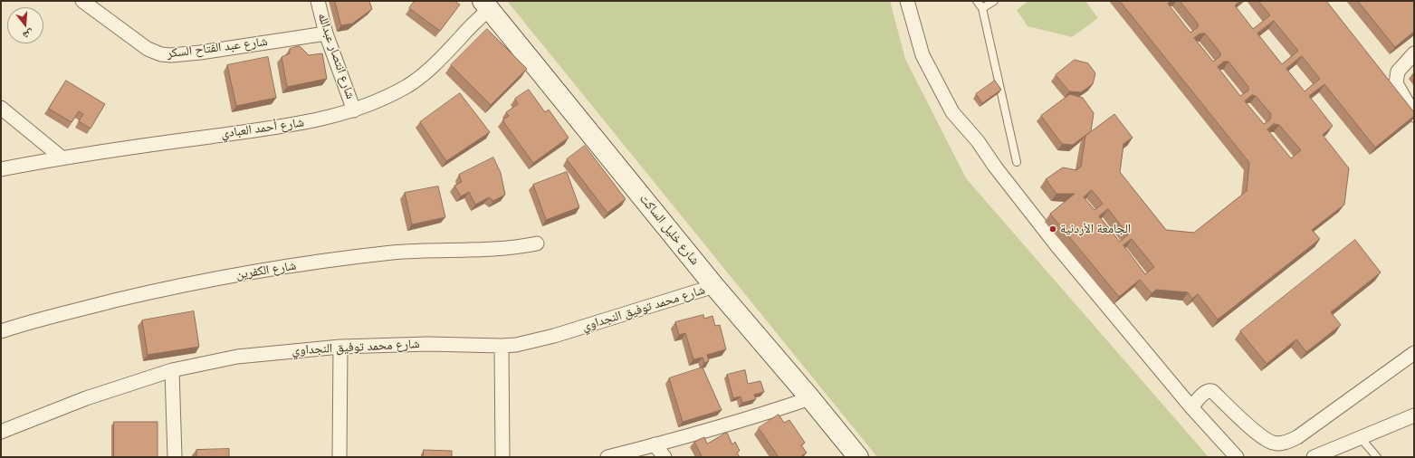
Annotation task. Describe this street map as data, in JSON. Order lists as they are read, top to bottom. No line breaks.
{"streets":{"street":["شارع عبد الفتاح السكر","شارع انتصار عبدالله","شارع أحمد العبادي","شارع خليل الساكت","شارع الكفرين","شارع محمد توفيق النجداوي"]},"crossings":[["شارع عبد الفتاح السكر","شارع انتصار عبدالله"],["شارع انتصار عبدالله","شارع أحمد العبادي"],["شارع أحمد العبادي","شارع خليل الساكت"],["شارع خليل الساكت","شارع محمد توفيق النجداوي"]],"places":["الجامعة الأردنية"],"north":"bottom"}
